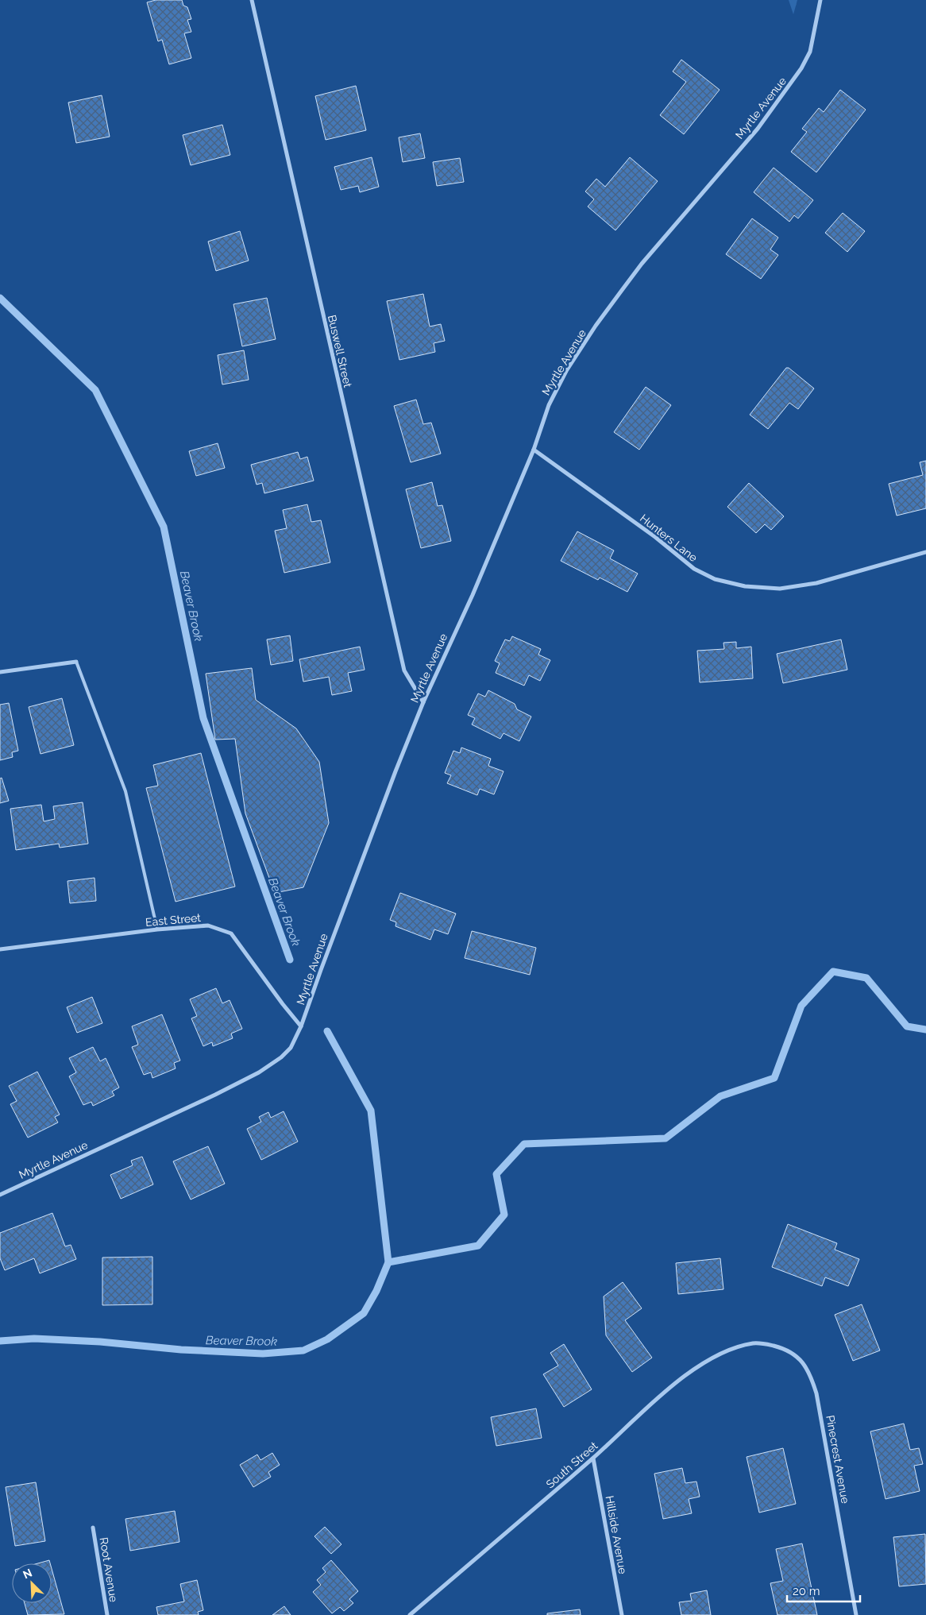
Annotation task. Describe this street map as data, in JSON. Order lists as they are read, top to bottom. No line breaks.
{"streets":{"street":["Myrtle Avenue","Buswell Street","Hunters Lane","East Street","Pinecrest Avenue","South Street","Hillside Avenue","Root Avenue"]},"crossings":[["Myrtle Avenue","Buswell Street"],["Myrtle Avenue","Hunters Lane"],["Myrtle Avenue","East Street"],["Pinecrest Avenue","South Street"],["South Street","Hillside Avenue"]],"water":["Beaver Brook"],"scale_bar":"20 m","north":"top left"}
